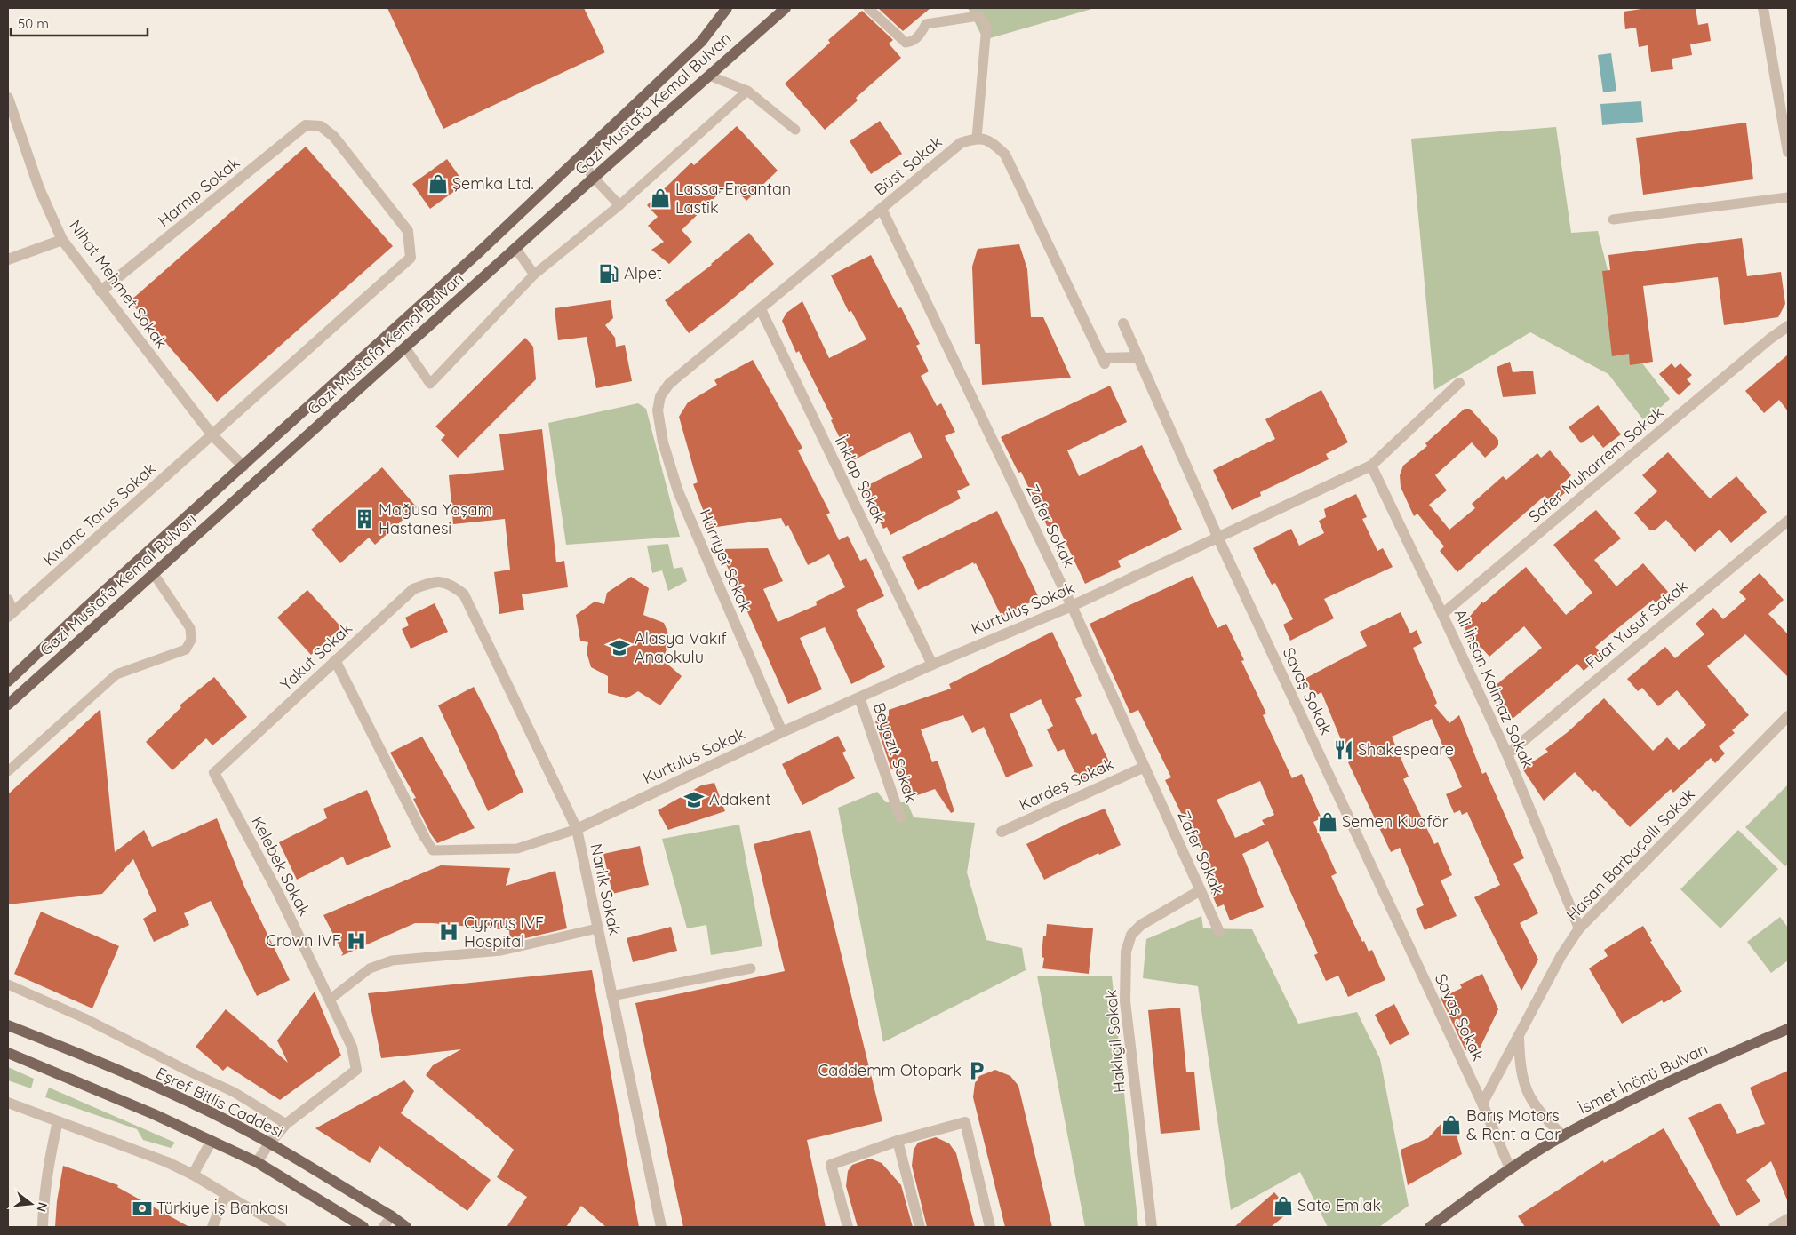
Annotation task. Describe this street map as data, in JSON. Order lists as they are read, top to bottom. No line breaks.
{"streets":{"main road":["Gazi Mustafa Kemal Bulvarı","İsmet İnönü Bulvarı","Eşref Bitlis Caddesi"],"street":["Büst Sokak","Harnıp Sokak","Nihat Mehmet Sokak","Safer Muharrem Sokak","İnklap Sokak","Kıvanç Tarus Sokak","Zafer Sokak","Hürriyet Sokak","Kurtuluş Sokak","Fuat Yusuf Sokak","Yakut Sokak","Ali İhsan Kalmaz Sokak","Savaş Sokak","Beyazıt Sokak","Kardeş Sokak","Hasan Barbaçolli Sokak","Kelebek Sokak","Narlık Sokak","Haklıgil Sokak"]},"crossings":[["Gazi Mustafa Kemal Bulvarı","Nihat Mehmet Sokak"],["Büst Sokak","İnklap Sokak"],["Büst Sokak","Zafer Sokak"],["Büst Sokak","Hürriyet Sokak"],["Harnıp Sokak","Nihat Mehmet Sokak"],["Harnıp Sokak","Kıvanç Tarus Sokak"],["Nihat Mehmet Sokak","Kıvanç Tarus Sokak"],["Safer Muharrem Sokak","Ali İhsan Kalmaz Sokak"],["İnklap Sokak","Kurtuluş Sokak"],["Zafer Sokak","Kurtuluş Sokak"],["Zafer Sokak","Kardeş Sokak"],["Zafer Sokak","Haklıgil Sokak"],["Hürriyet Sokak","Kurtuluş Sokak"],["Kurtuluş Sokak","Ali İhsan Kalmaz Sokak"],["Kurtuluş Sokak","Savaş Sokak"],["Kurtuluş Sokak","Beyazıt Sokak"],["Kurtuluş Sokak","Narlık Sokak"],["Fuat Yusuf Sokak","Ali İhsan Kalmaz Sokak"],["Yakut Sokak","Kelebek Sokak"],["Yakut Sokak","Narlık Sokak"],["Ali İhsan Kalmaz Sokak","Hasan Barbaçolli Sokak"],["Savaş Sokak","Hasan Barbaçolli Sokak"],["Savaş Sokak","İsmet İnönü Bulvarı"],["Kelebek Sokak","Eşref Bitlis Caddesi"]],"places":{"shop":["Şemka Ltd.","Lassa-Ercantan Lastik","Semen Kuaför","Barış Motors & Rent a Car","Sato Emlak"],"fuel station":["Alpet"],"building":["Mağusa Yaşam Hastanesi"],"school or university":["Alasya Vakıf Anaokulu","Adakent"],"restaurant":["Shakespeare"],"hospital":["Cyprus IVF Hospital","Crown IVF"],"parking":["Caddemm Otopark"],"bank":["Türkiye İş Bankası"]},"scale_bar":"50 m","north":"right"}
